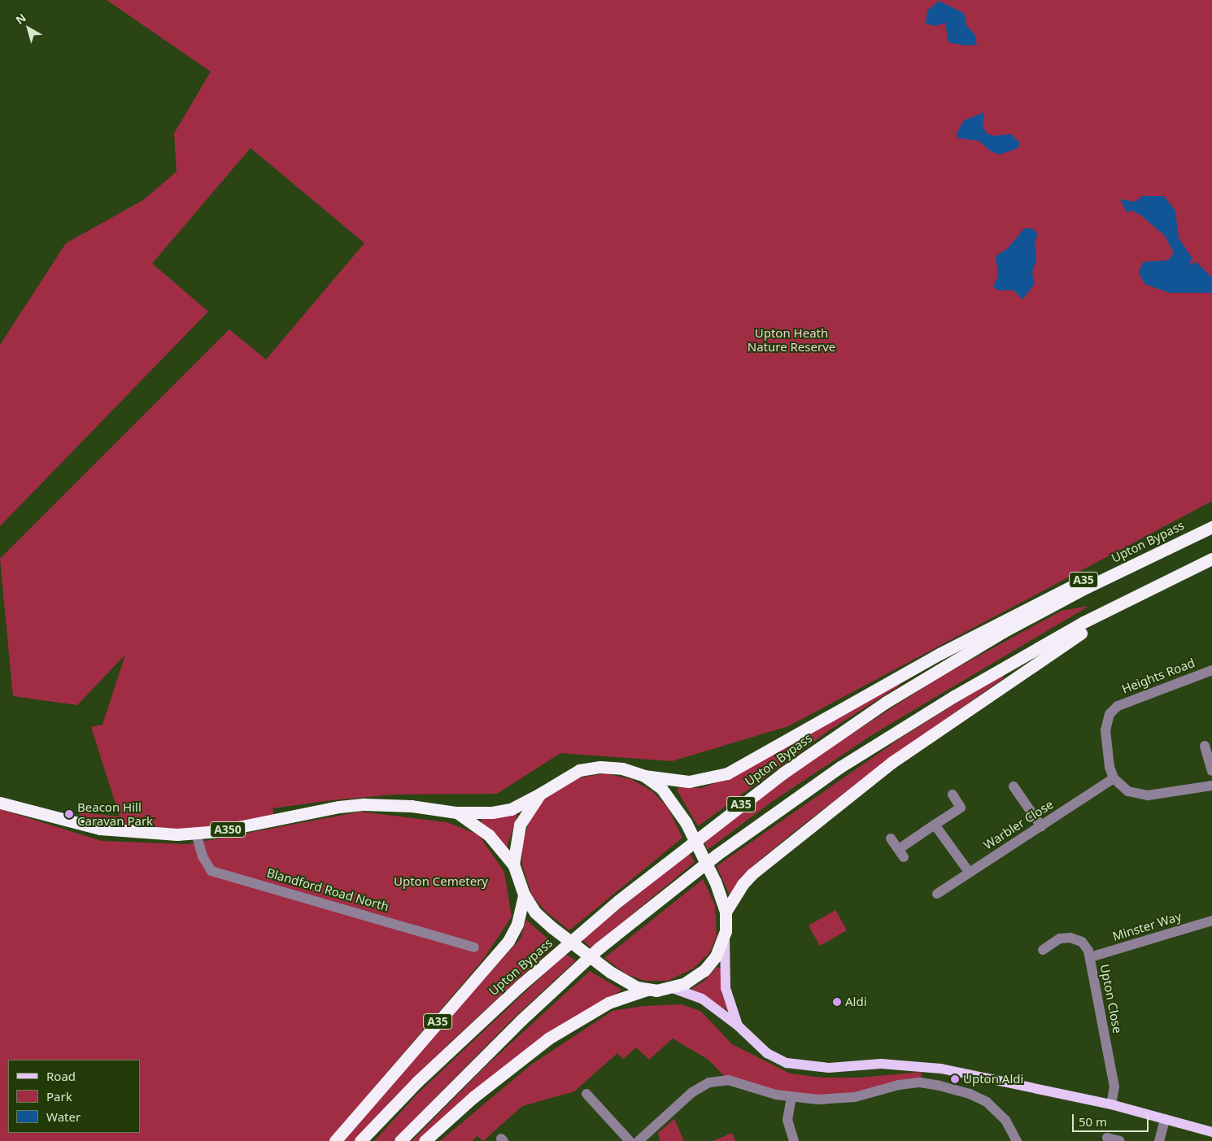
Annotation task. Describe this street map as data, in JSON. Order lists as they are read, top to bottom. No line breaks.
{"streets":{"highway":["Upton Bypass","A35","A350"],"street":["Heights Road","Warbler Close","Blandford Road North","Minster Way","Upton Close"]},"crossings":[["Upton Bypass","A35"],["Heights Road","Warbler Close"],["A350","Blandford Road North"],["Minster Way","Upton Close"]],"parks":["Upton Heath Nature Reserve","Upton Cemetery"],"places":["Beacon Hill Caravan Park","Aldi","Upton Aldi"],"legend":["Road","Park","Water"],"scale_bar":"50 m","north":"top left"}
